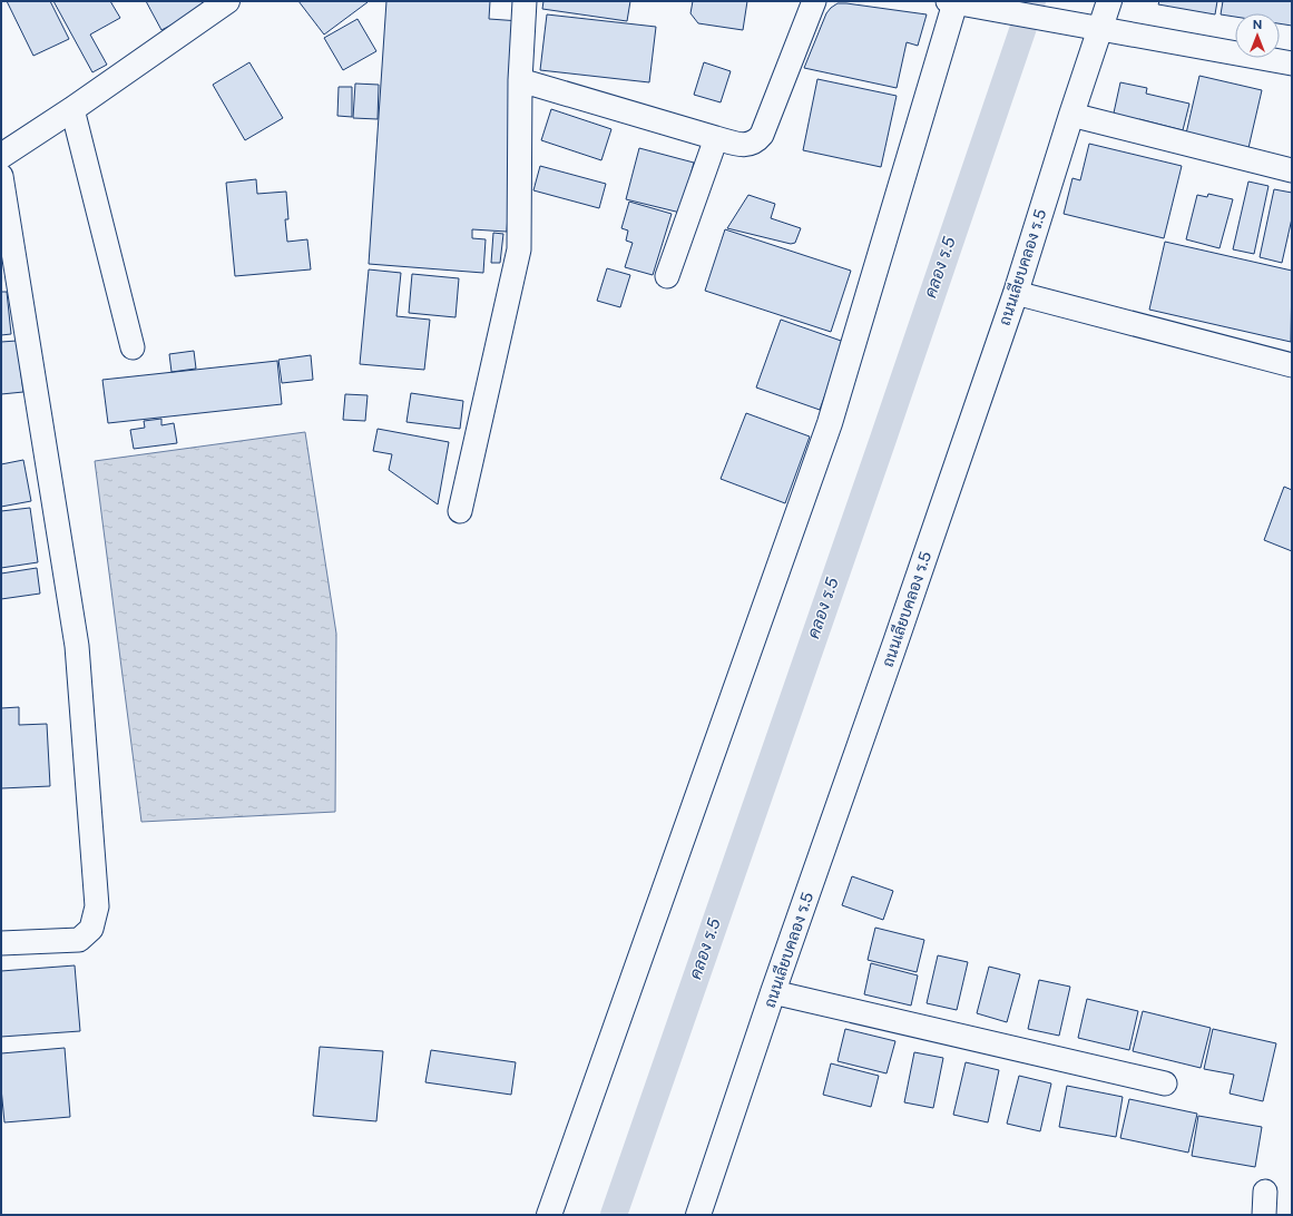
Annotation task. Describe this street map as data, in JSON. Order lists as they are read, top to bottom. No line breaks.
{"streets":{"street":["ถนนเลียบคลอง ร.5"]},"water":["คลอง ร.5"],"north":"top"}
